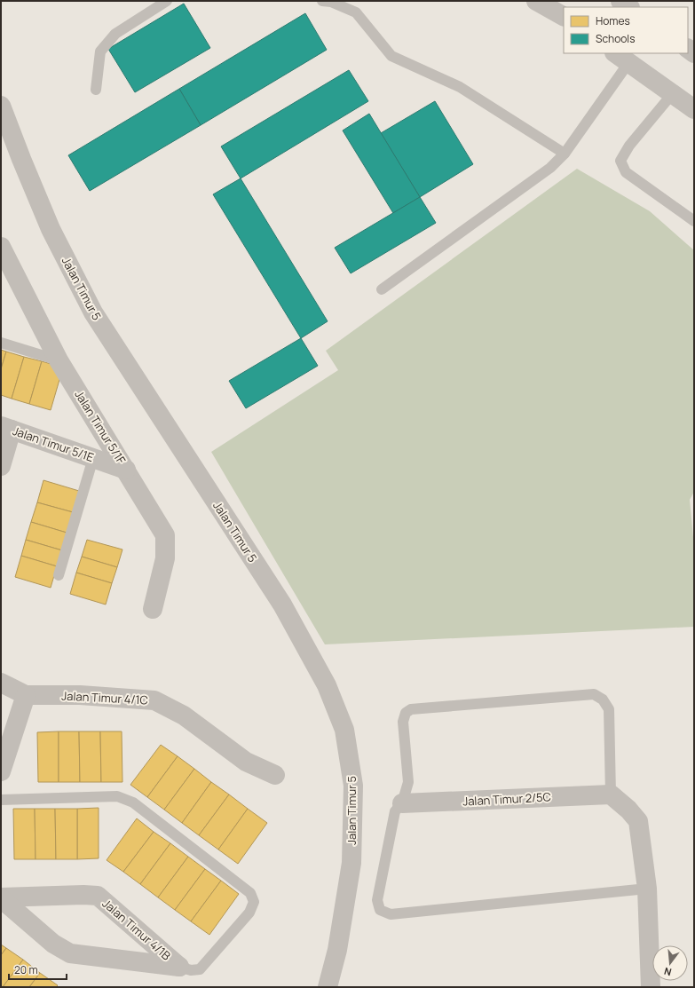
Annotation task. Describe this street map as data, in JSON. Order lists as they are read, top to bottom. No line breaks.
{"streets":{"street":["Jalan Timur 5","Jalan Timur 5/1F","Jalan Timur 5/1E","Jalan Timur 4/1C","Jalan Timur 2/5C","Jalan Timur 4/1B"]},"crossings":[["Jalan Timur 5/1F","Jalan Timur 5/1E"]],"legend":["Homes","Schools"],"scale_bar":"20 m","north":"bottom"}
